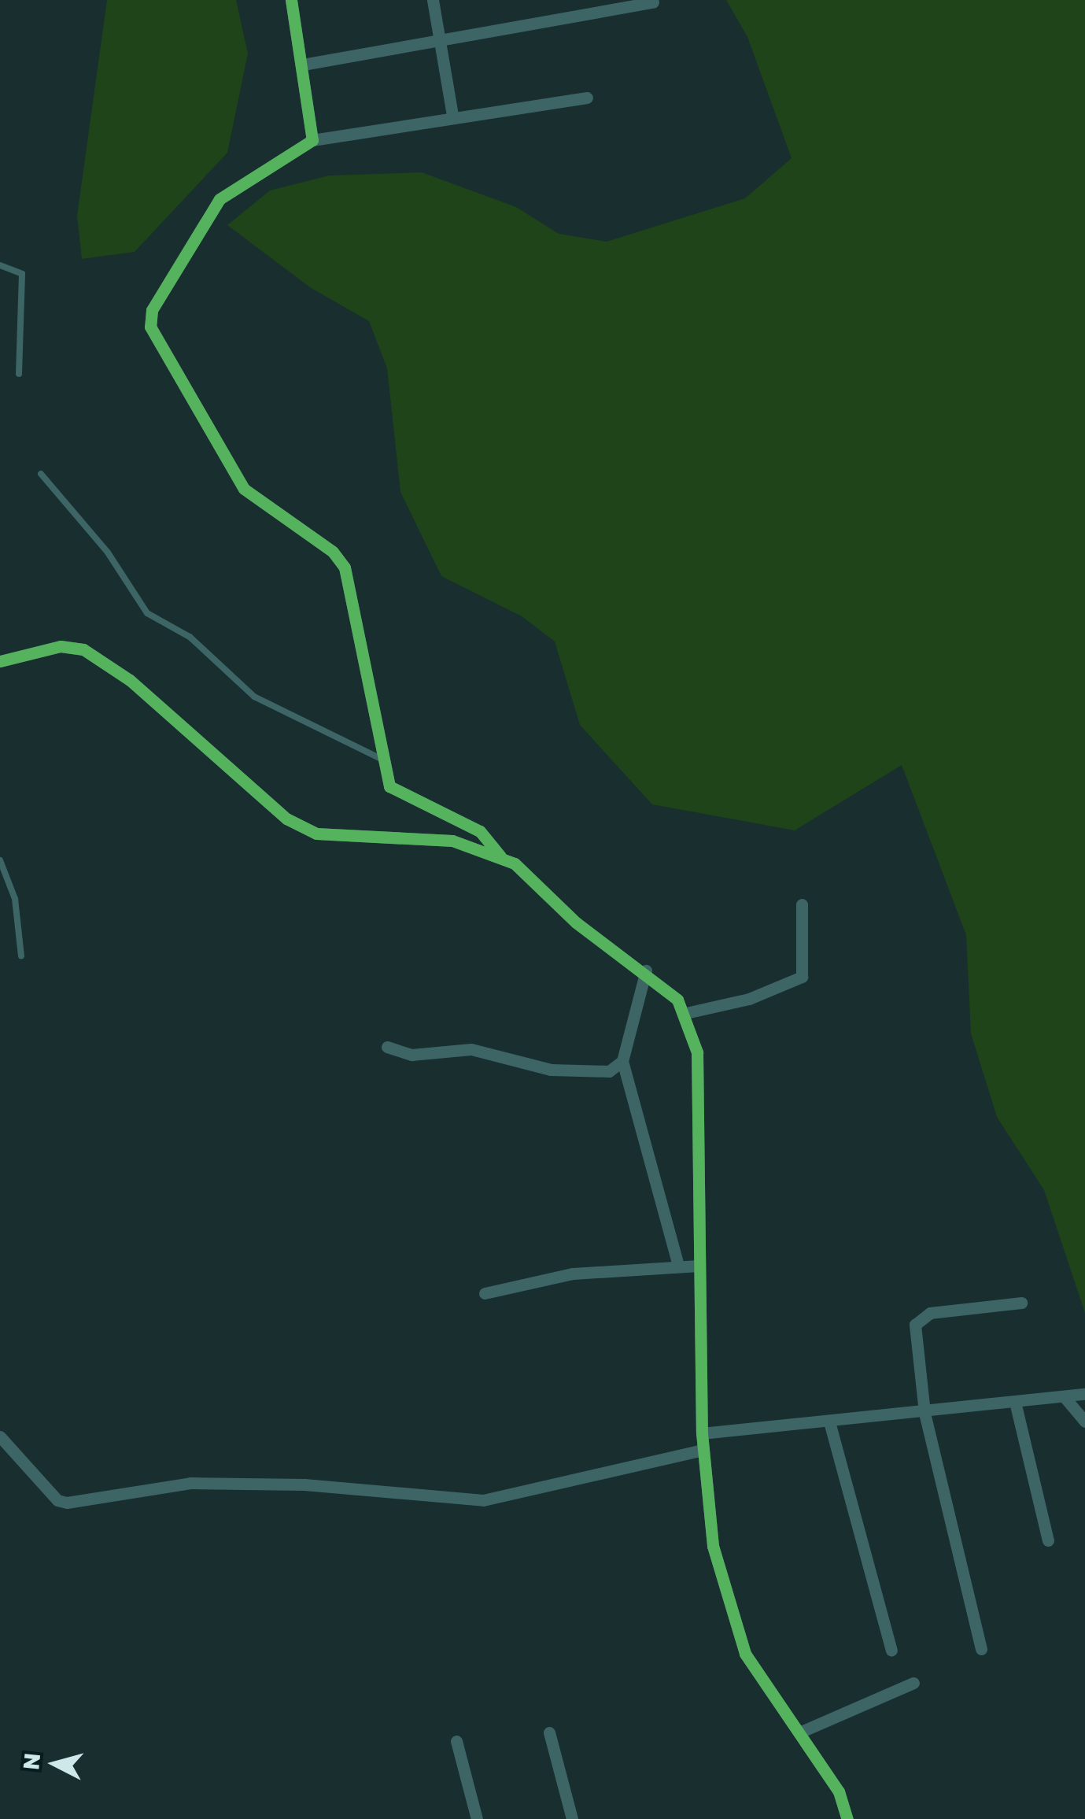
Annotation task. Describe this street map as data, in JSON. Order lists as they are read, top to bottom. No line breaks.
{"north":"left"}
